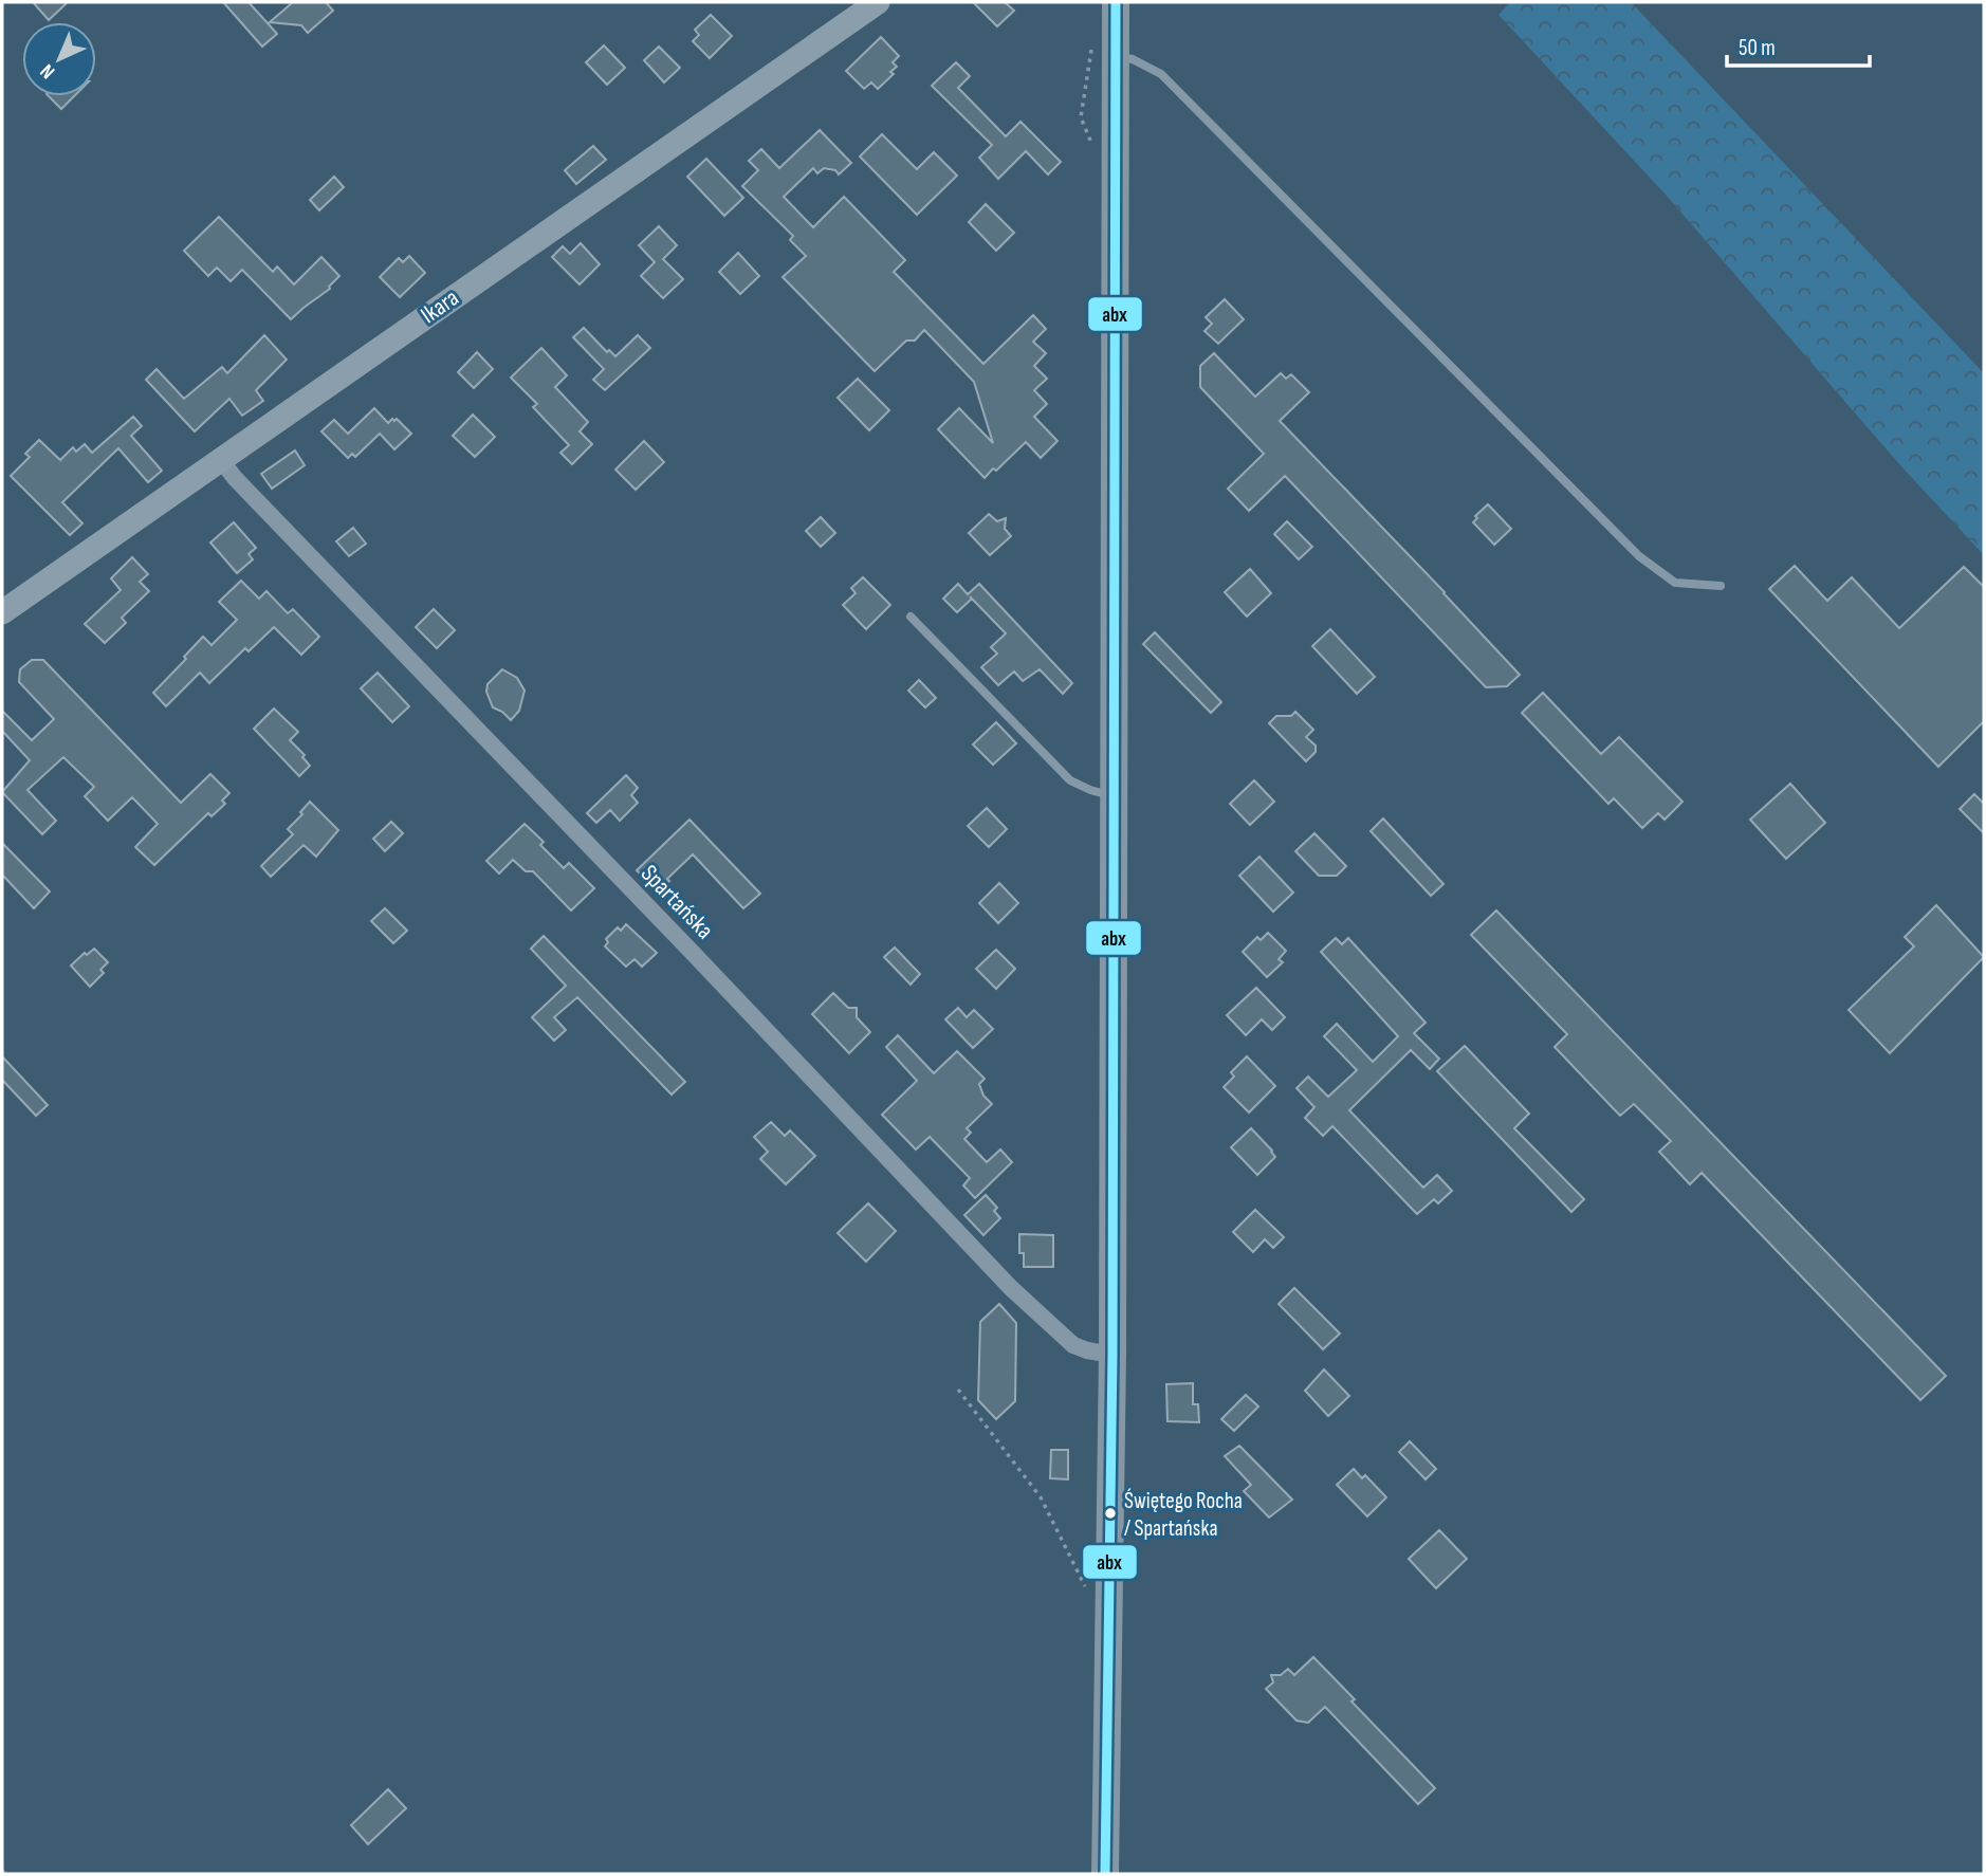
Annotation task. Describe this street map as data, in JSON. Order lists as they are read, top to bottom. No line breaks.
{"streets":{"street":["Ikara","Spartańska"]},"crossings":[["Ikara","Spartańska"]],"places":["Świętego Rocha / Spartańska"],"lines":["transit line abx"],"scale_bar":"50 m","north":"bottom left"}
